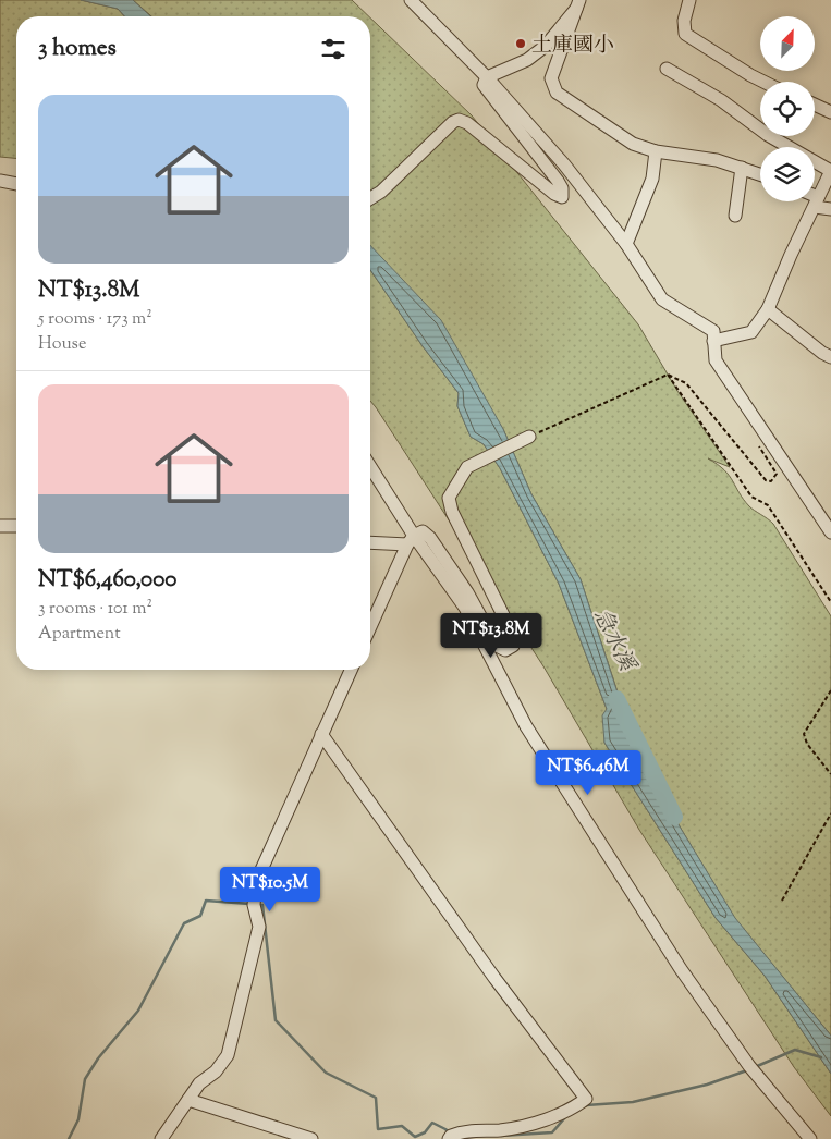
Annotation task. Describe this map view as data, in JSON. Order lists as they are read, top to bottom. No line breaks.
{"water":["急水溪"],"places":["土庫國小"],"north":"top right","page":{"heading":"3 homes","list":[{"name":"NT$13.8M","note":"5 rooms · 173 m² · House"},{"name":"NT$6,460,000","note":"3 rooms · 101 m² · Apartment"}],"price":["NT$13.8M","NT$6.46M","NT$10.5M"]}}
